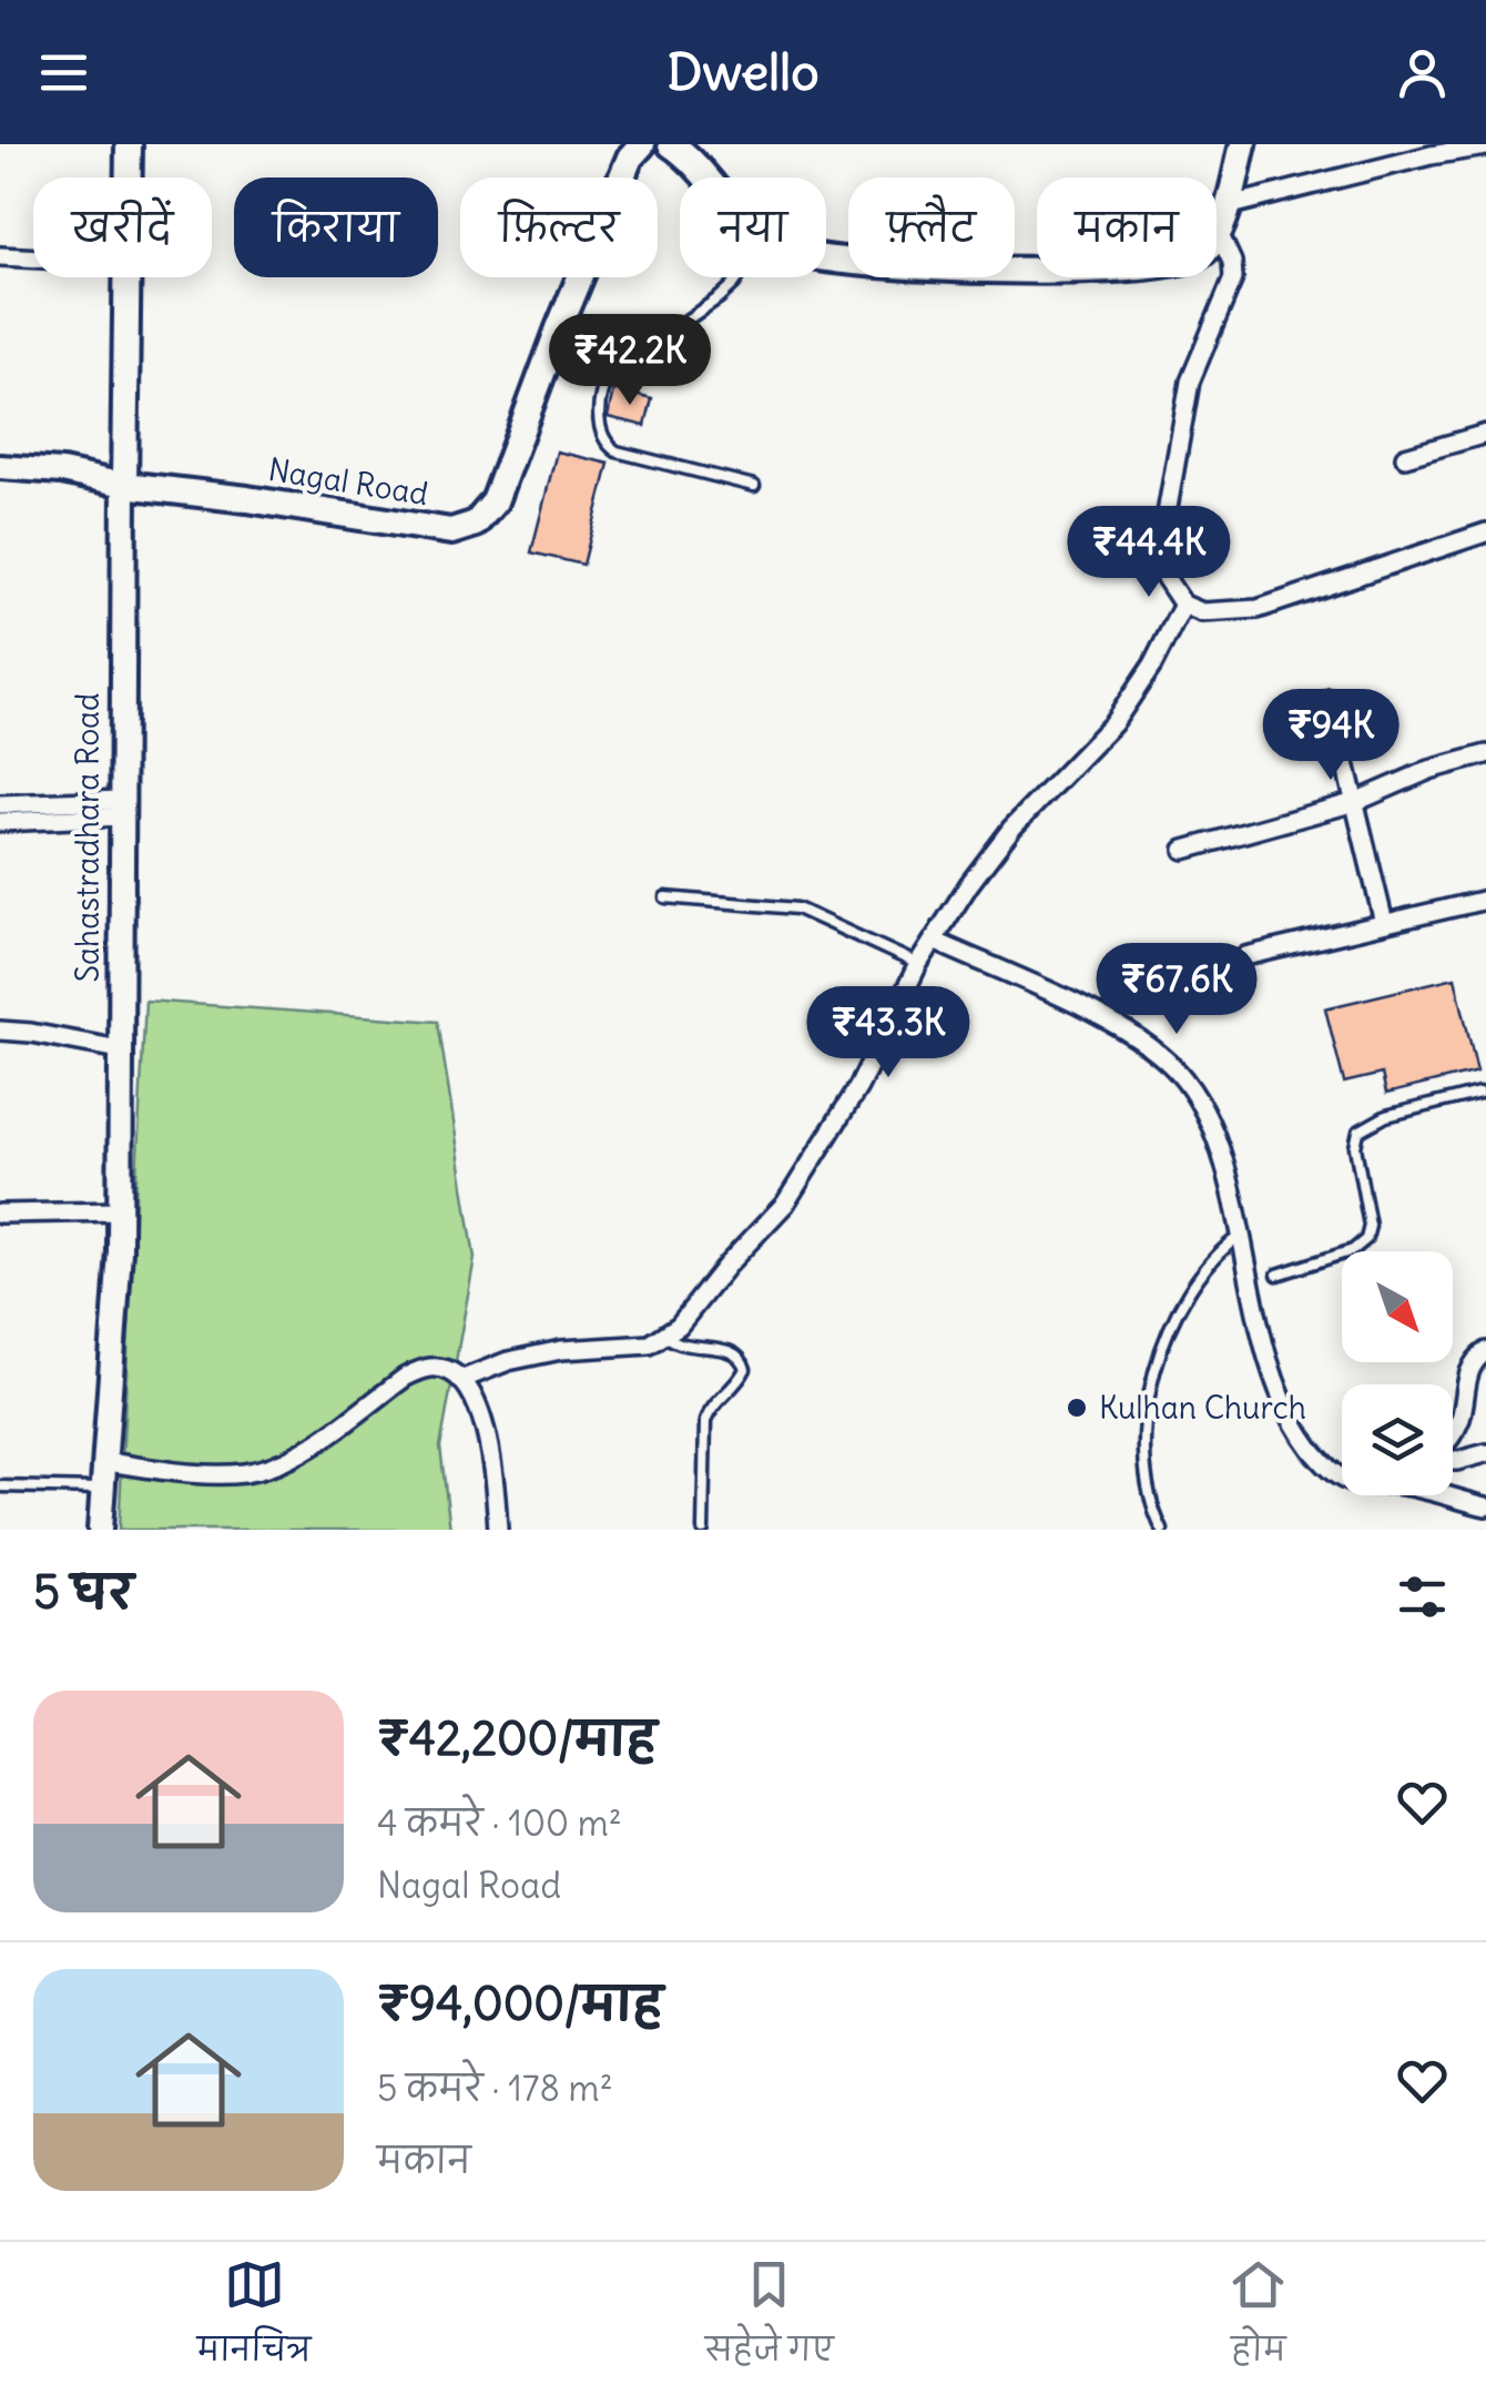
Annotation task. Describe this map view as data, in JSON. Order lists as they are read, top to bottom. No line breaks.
{"streets":{"main road":["Nagal Road","Sahastradhara Road"]},"crossings":[["Nagal Road","Sahastradhara Road"]],"places":["Kulhan Church"],"north":"bottom right","page":{"header":"Dwello","chip":["खरीदें","किराया","फ़िल्टर","नया","फ़्लैट","मकान"],"price":["₹42.2K","₹44.4K","₹94K","₹67.6K","₹43.3K"],"heading":"5 घर","list":[{"name":"₹42,200/माह","note":"4 कमरे · 100 m² · Nagal Road"},{"name":"₹94,000/माह","note":"5 कमरे · 178 m² · मकान"}],"tabs":["मानचित्र","सहेजे गए","होम"]}}
